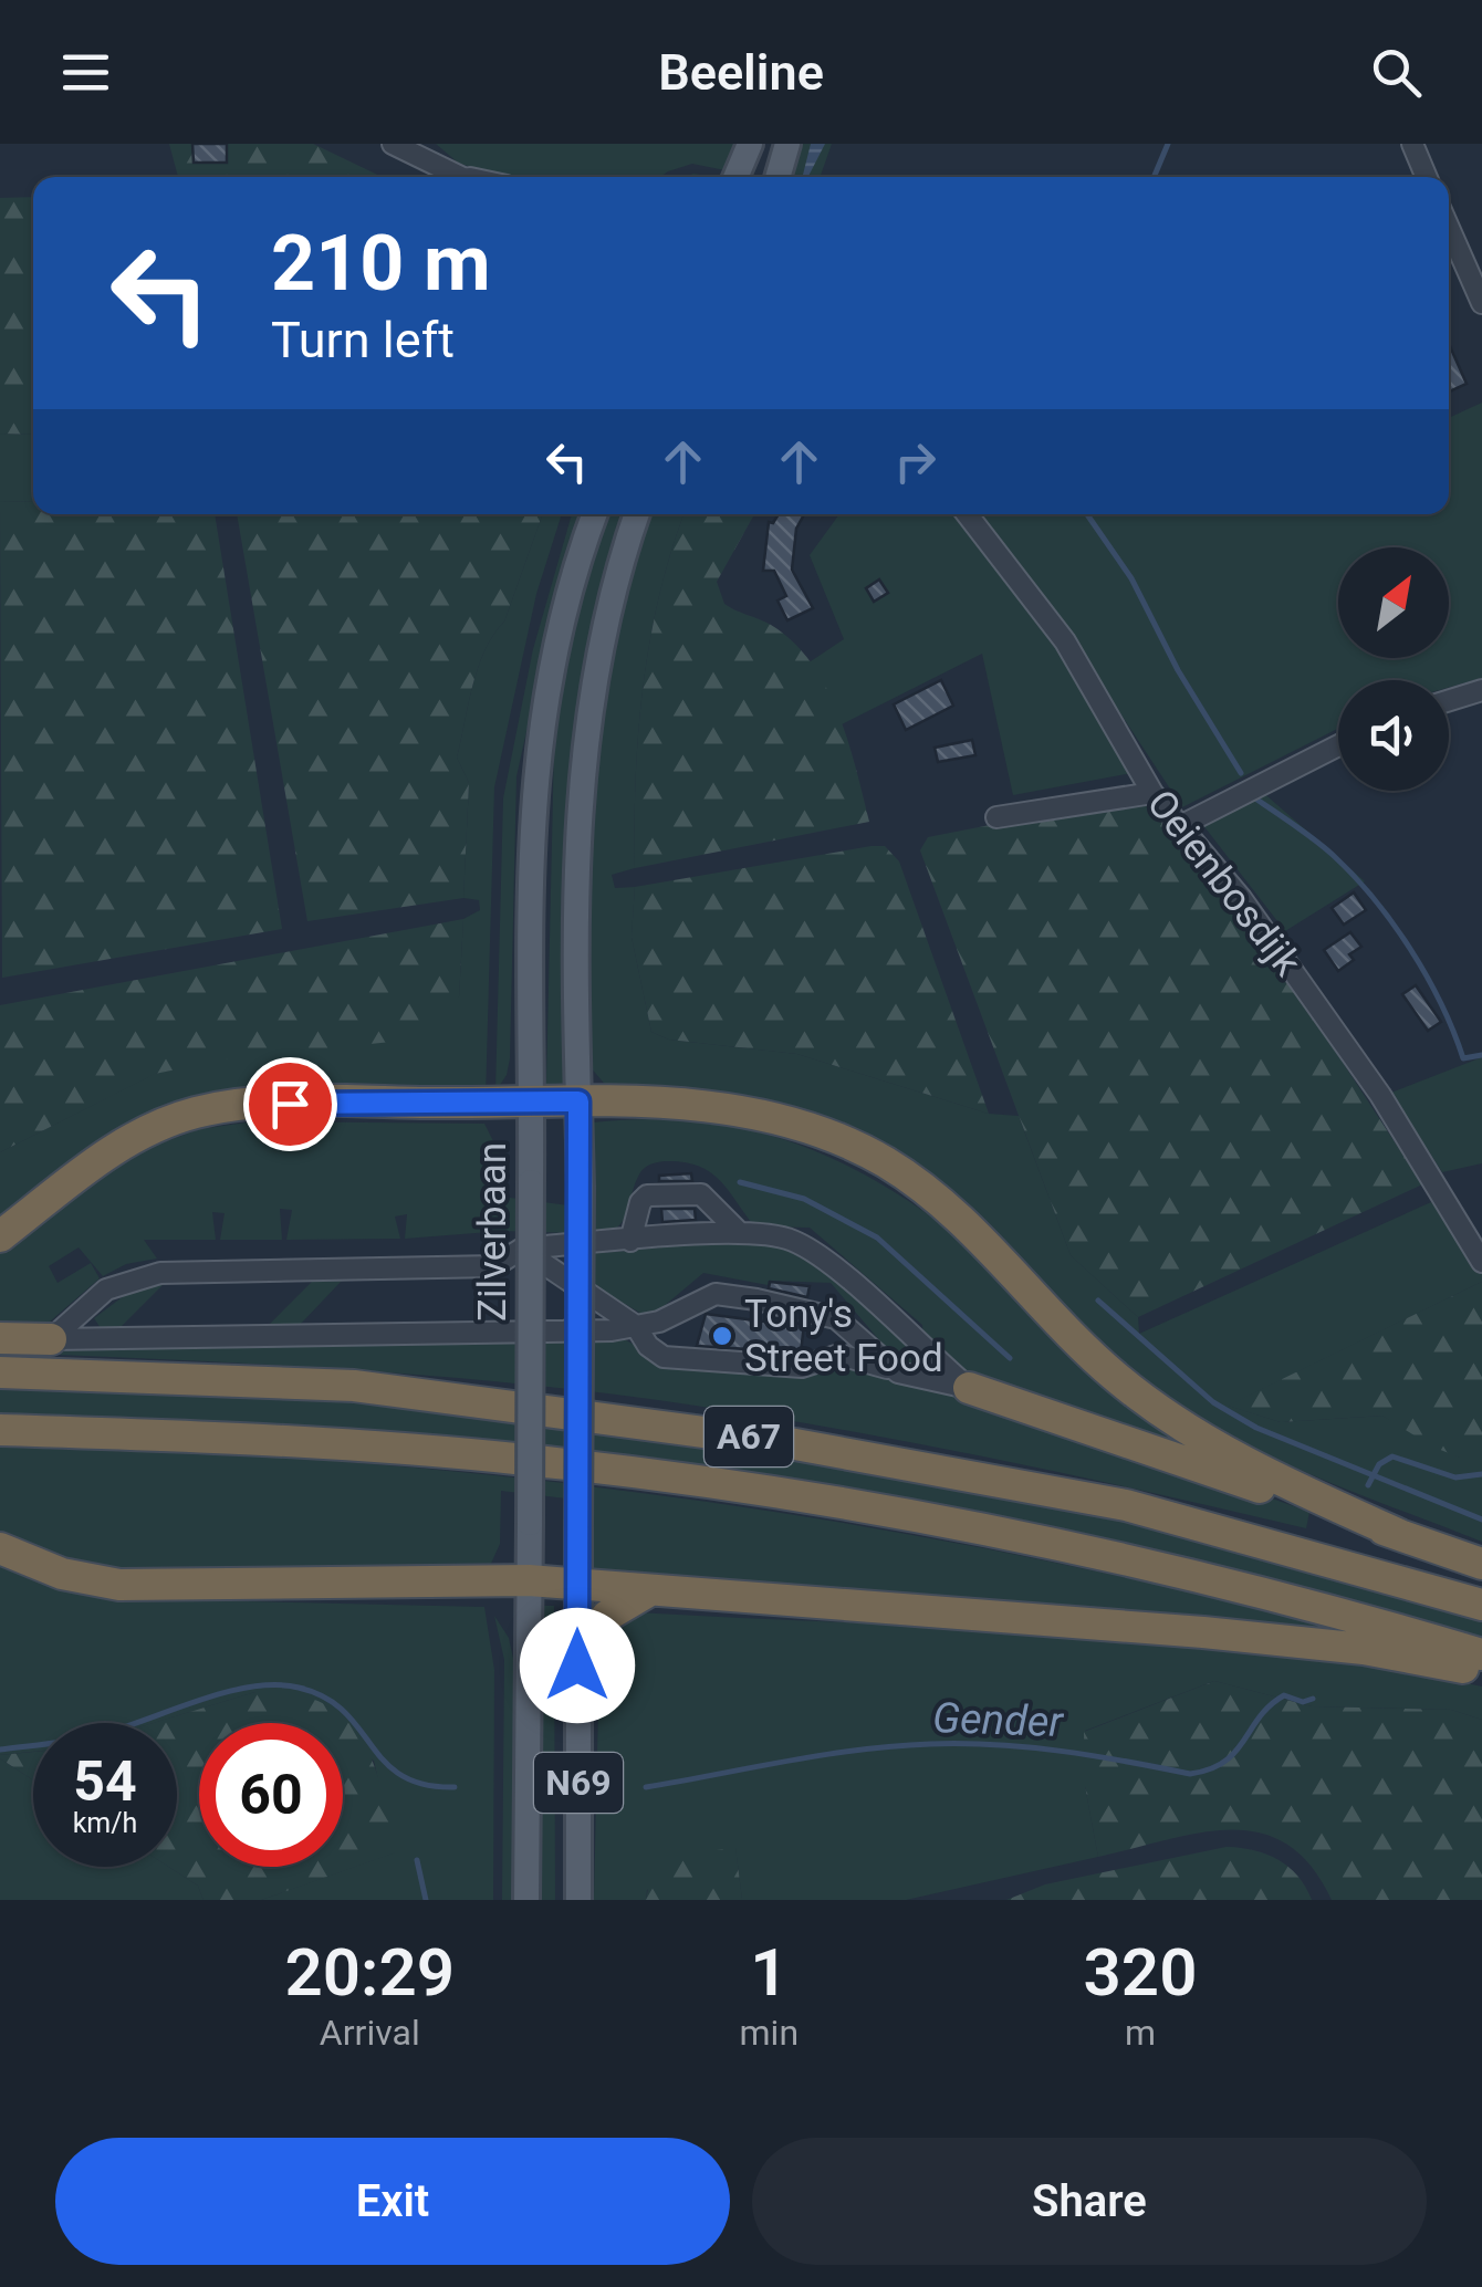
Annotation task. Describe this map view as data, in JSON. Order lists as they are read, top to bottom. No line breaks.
{"streets":{"highway":["A67"],"main road":["Zilverbaan","N69"],"street":["Oeienbosdijk"]},"crossings":[["Zilverbaan","A67"],["A67","N69"]],"water":["Gender"],"places":["Tony's Street Food"],"north":"top right","page":{"header":"Beeline","turn":["210 m","Turn left"],"speed":"54 km/h","limit":"60","eta":["20:29","Arrival","1","min","320","m"],"buttons":["Exit","Share"]}}
